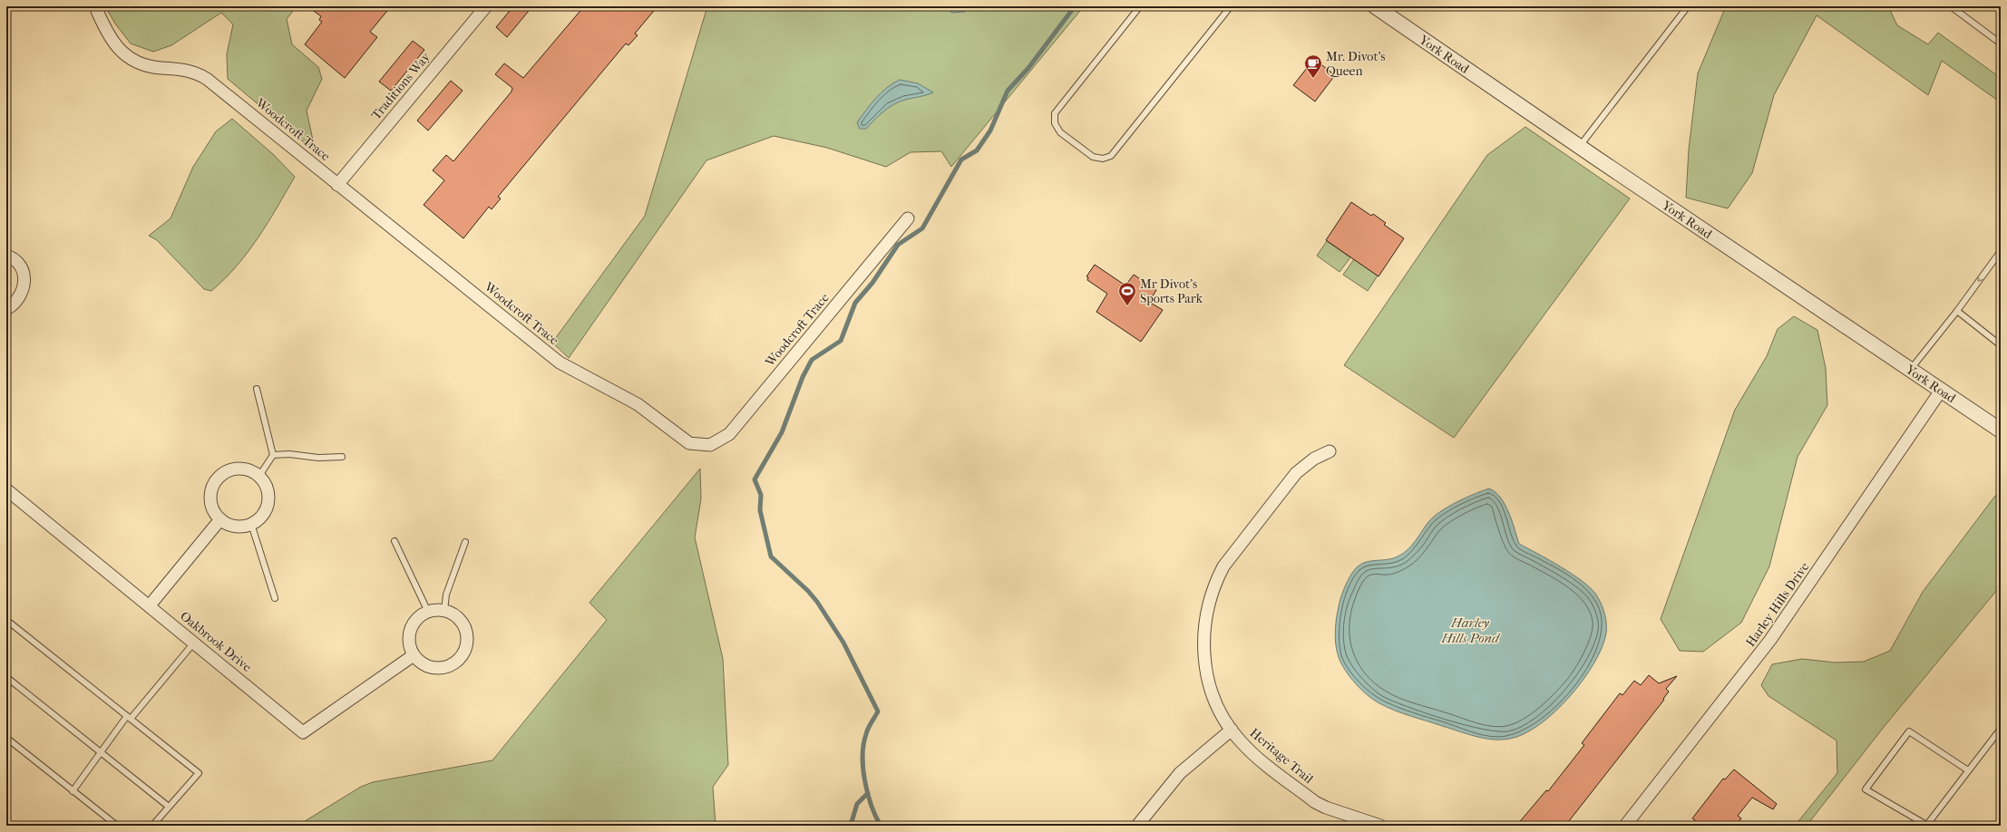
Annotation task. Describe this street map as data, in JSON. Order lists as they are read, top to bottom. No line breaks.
{"streets":{"street":["York Road","Traditions Way","Woodcroft Trace","Harley Hills Drive","Oakbrook Drive","Heritage Trail"]},"crossings":[["York Road","Harley Hills Drive"],["Traditions Way","Woodcroft Trace"]],"water":["Harley Hills Pond"],"places":{"cafe":["Mr. Divot's Queen"],"sports":["Mr Divot's Sports Park"]}}
